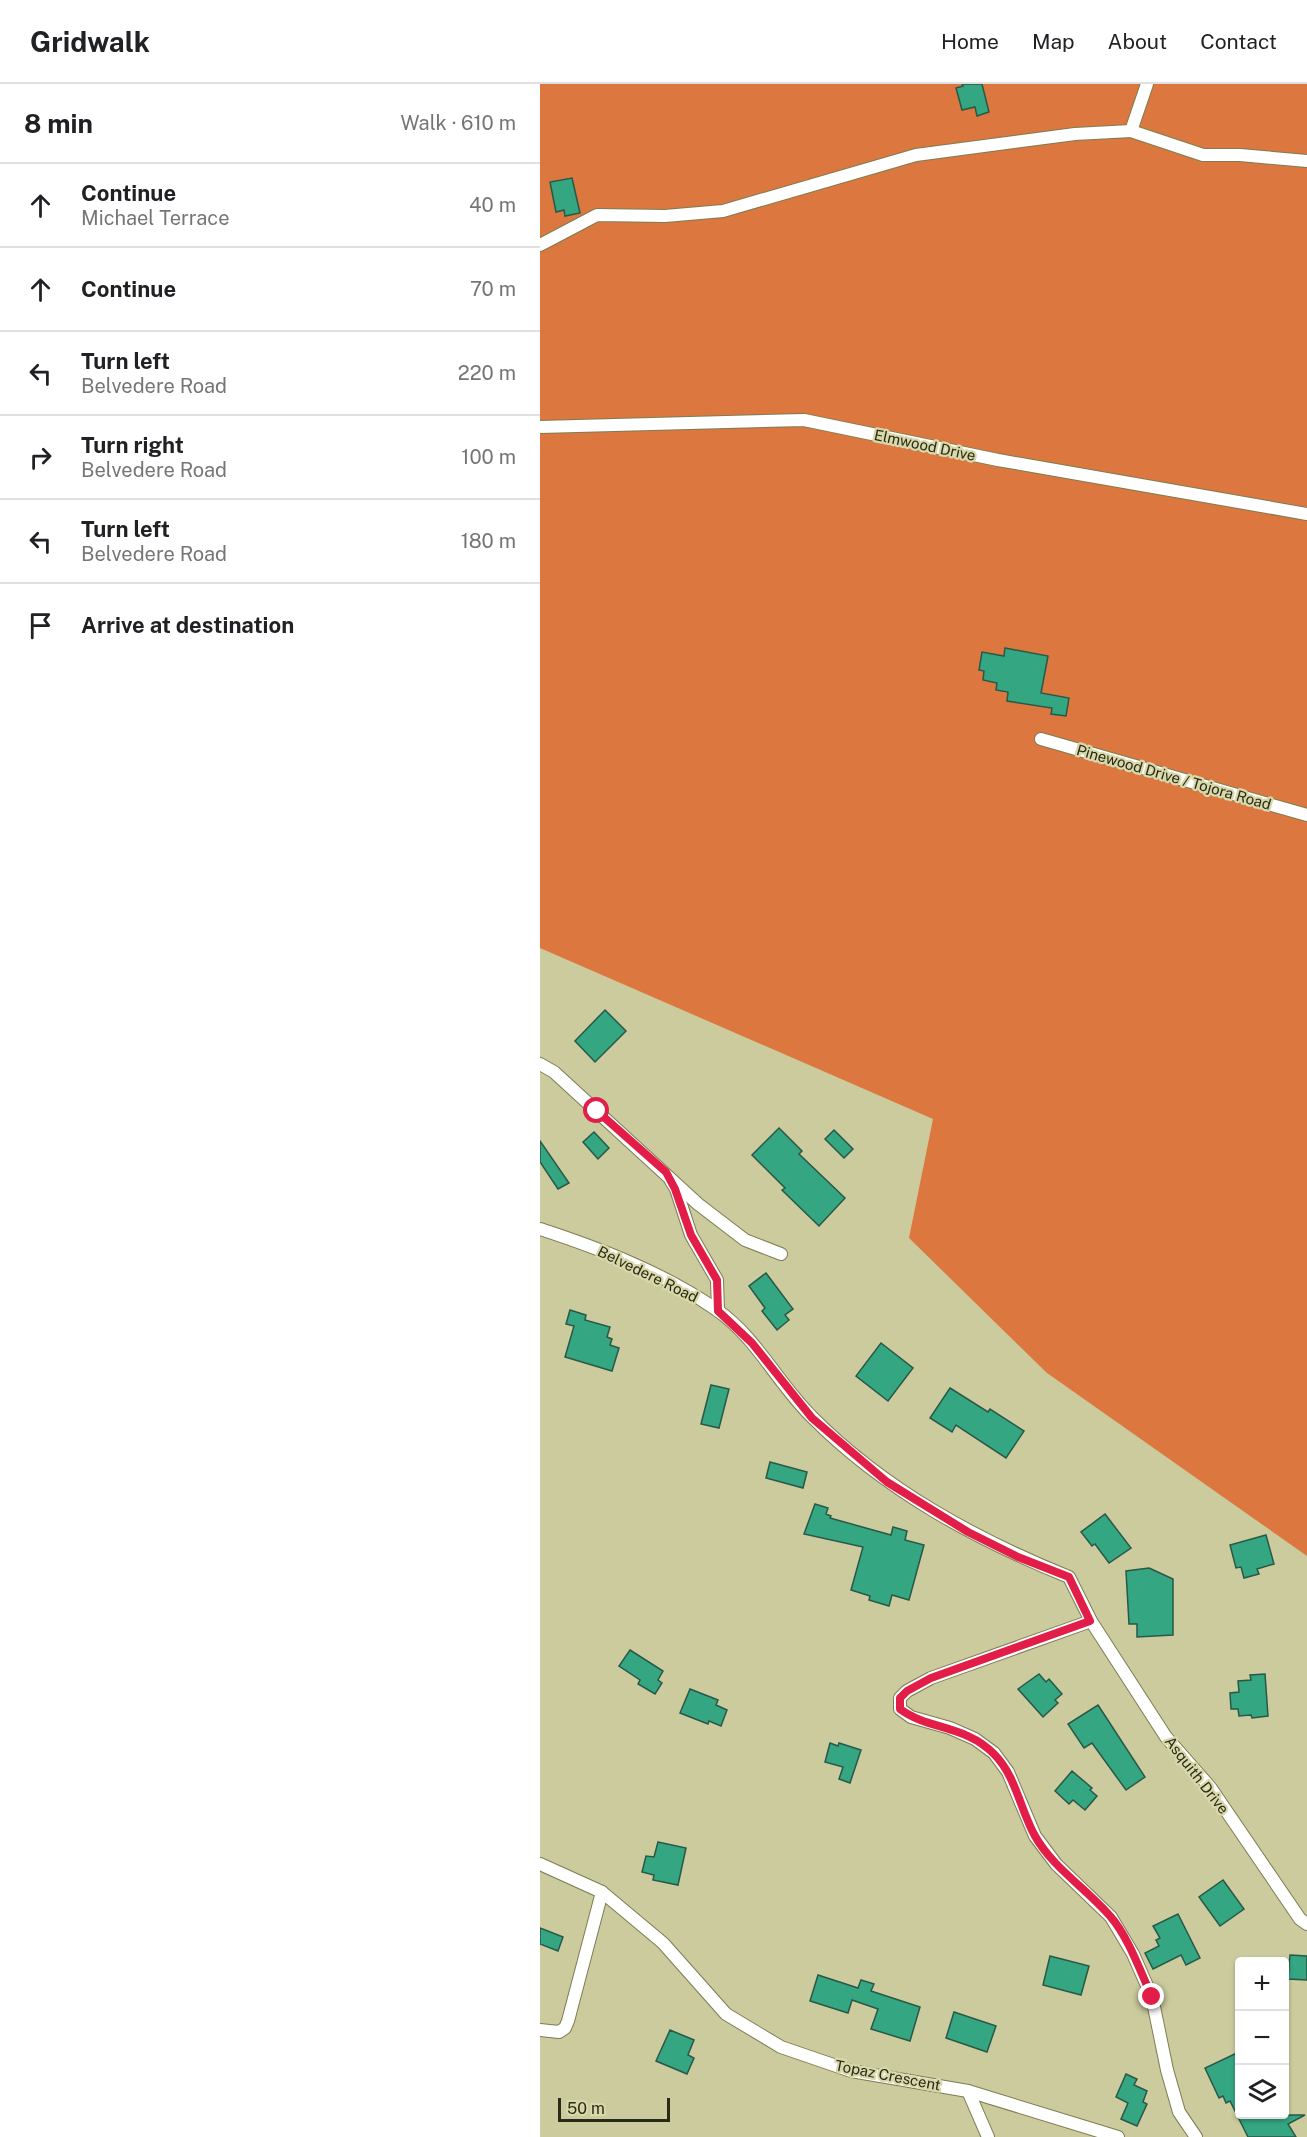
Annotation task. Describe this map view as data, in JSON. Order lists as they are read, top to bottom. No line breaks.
{"streets":{"street":["Elmwood Drive","Pinewood Drive / Tojora Road","Belvedere Road","Asquith Drive","Topaz Crescent"]},"crossings":[["Belvedere Road","Asquith Drive"]],"scale_bar":"50 m","page":{"header":"Gridwalk","nav":["Home","Map","About","Contact"],"heading":["8 min","Walk · 610 m"],"list":[["Continue","Michael Terrace","40 m"],["Continue","70 m"],["Turn left","Belvedere Road","220 m"],["Turn right","Belvedere Road","100 m"],["Turn left","Belvedere Road","180 m"],"Arrive at destination"],"map_buttons":["+","−"],"scale":"50 m"}}
